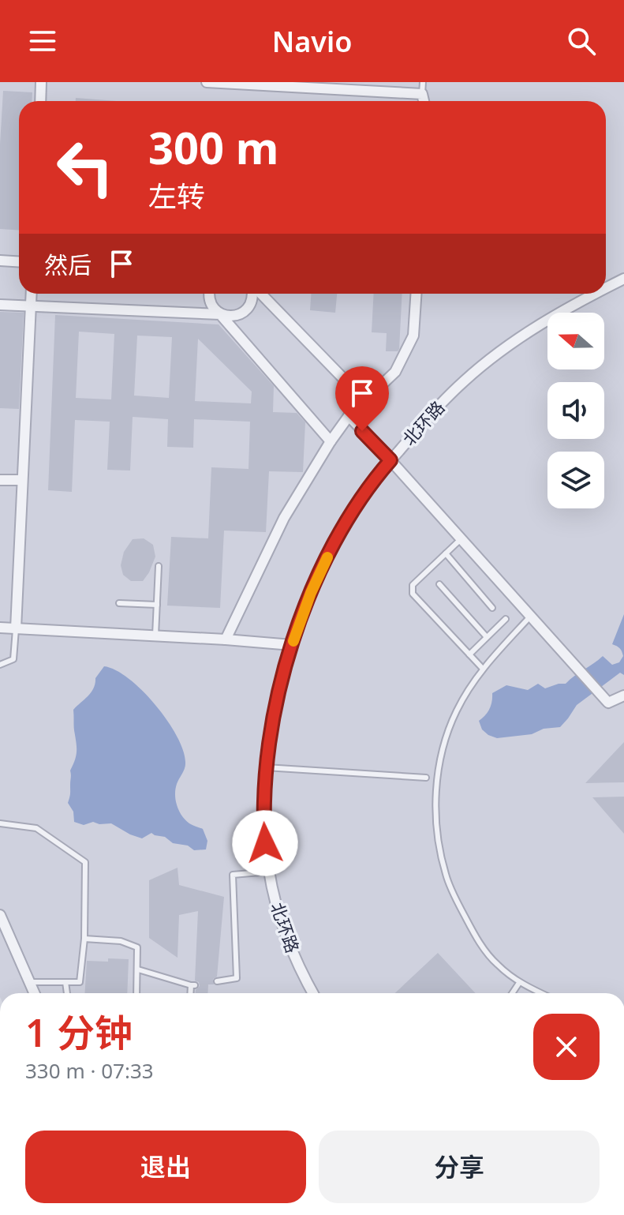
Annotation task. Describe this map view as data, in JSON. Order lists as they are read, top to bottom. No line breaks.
{"streets":{"street":["北环路"]},"north":"left","page":{"header":"Navio","turn":["300 m","左转"],"then":"然后","heading":["1 分钟","330 m · 07:33"],"buttons":["退出","分享"]}}
